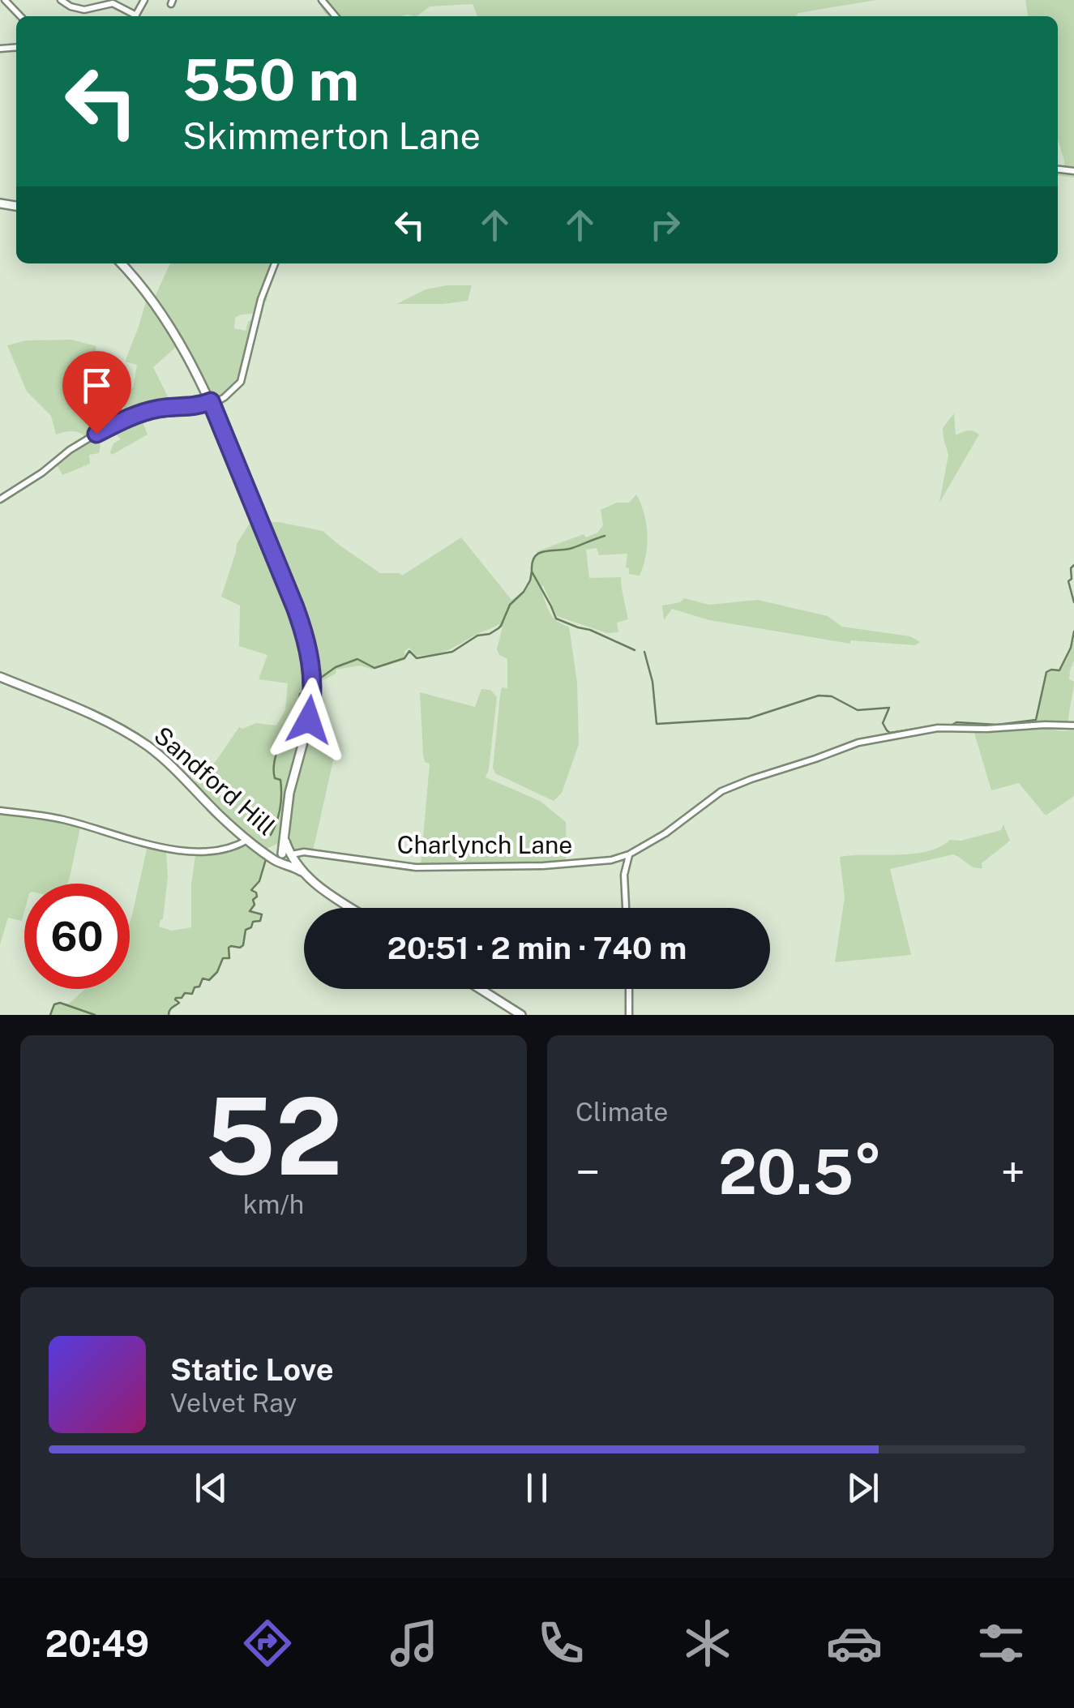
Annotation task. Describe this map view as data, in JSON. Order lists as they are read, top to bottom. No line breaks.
{"streets":{"main road":["Sandford Hill"],"street":["Charlynch Lane"]},"crossings":[["Sandford Hill","Charlynch Lane"]],"page":{"turn":["550 m","Skimmerton Lane"],"limit":"60","trip":"20:51 · 2 min · 740 m","tile":[["52","km/h"],"Climate"],"heat":["−","20.5°","+"],"song":["Static Love","Velvet Ray"],"tabs":"20:49"}}
